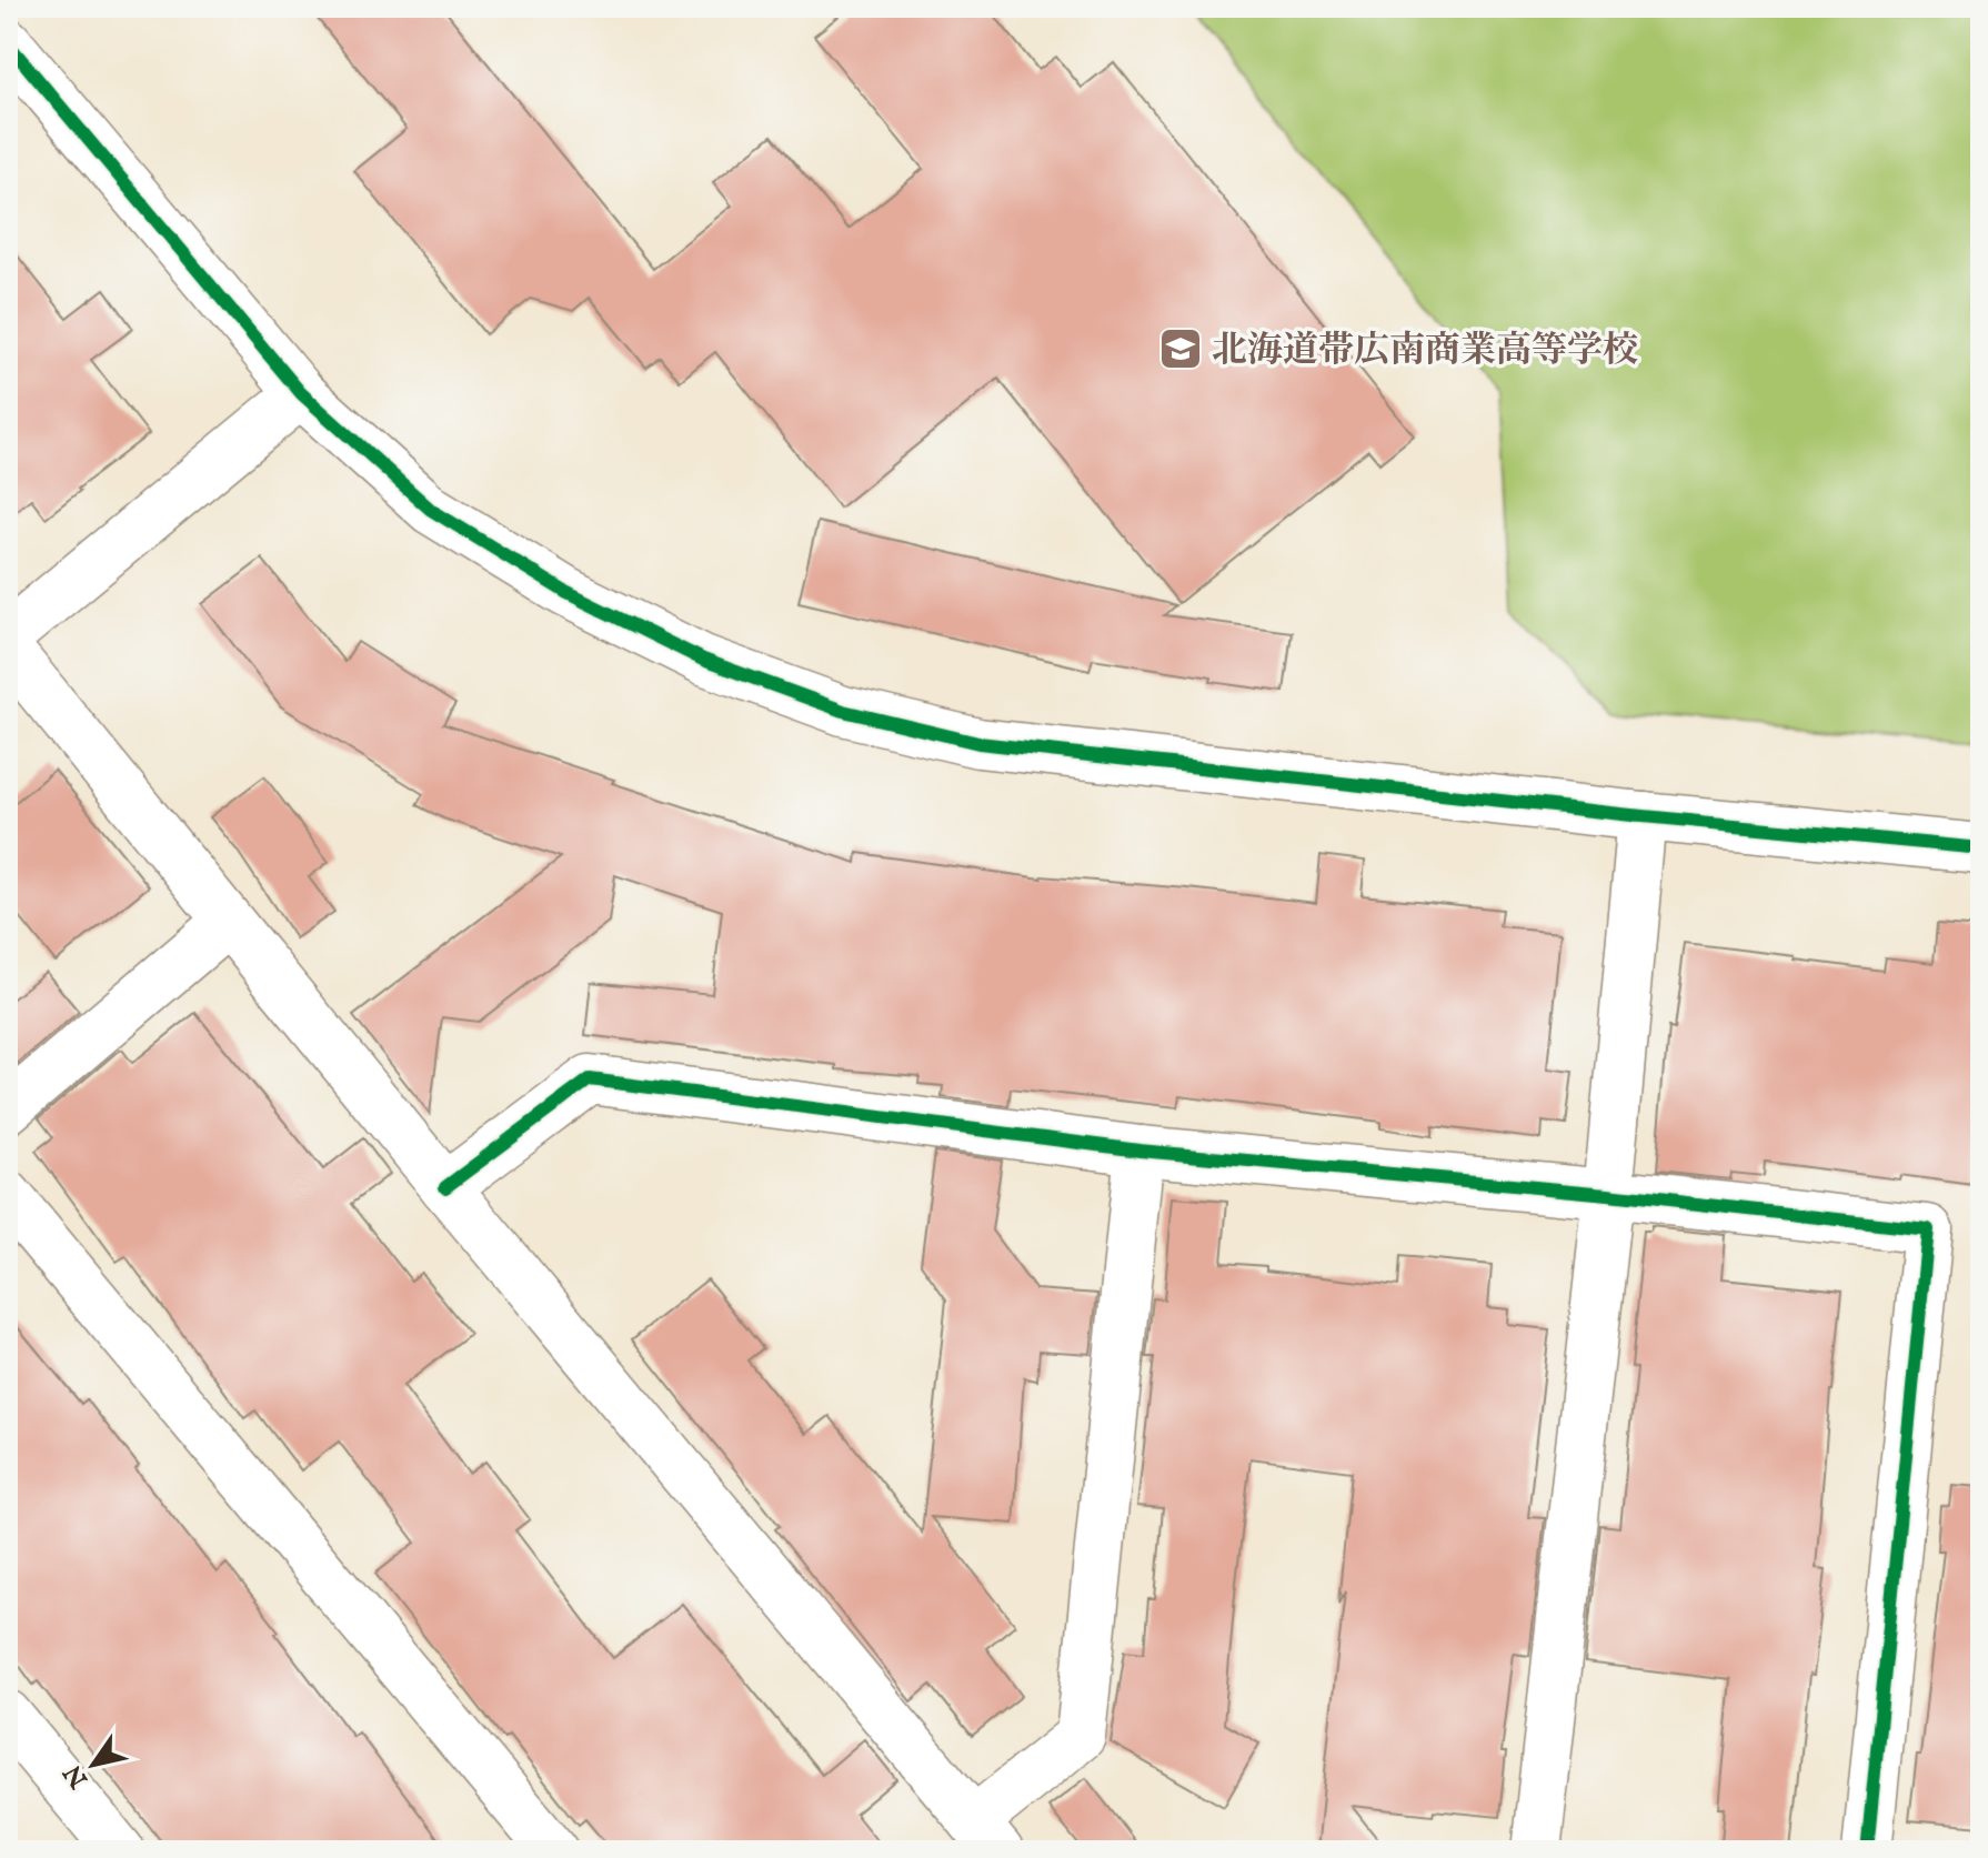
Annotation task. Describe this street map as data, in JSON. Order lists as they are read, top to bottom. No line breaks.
{"places":{"school or university":["北海道帯広南商業高等学校"]},"north":"bottom left"}
